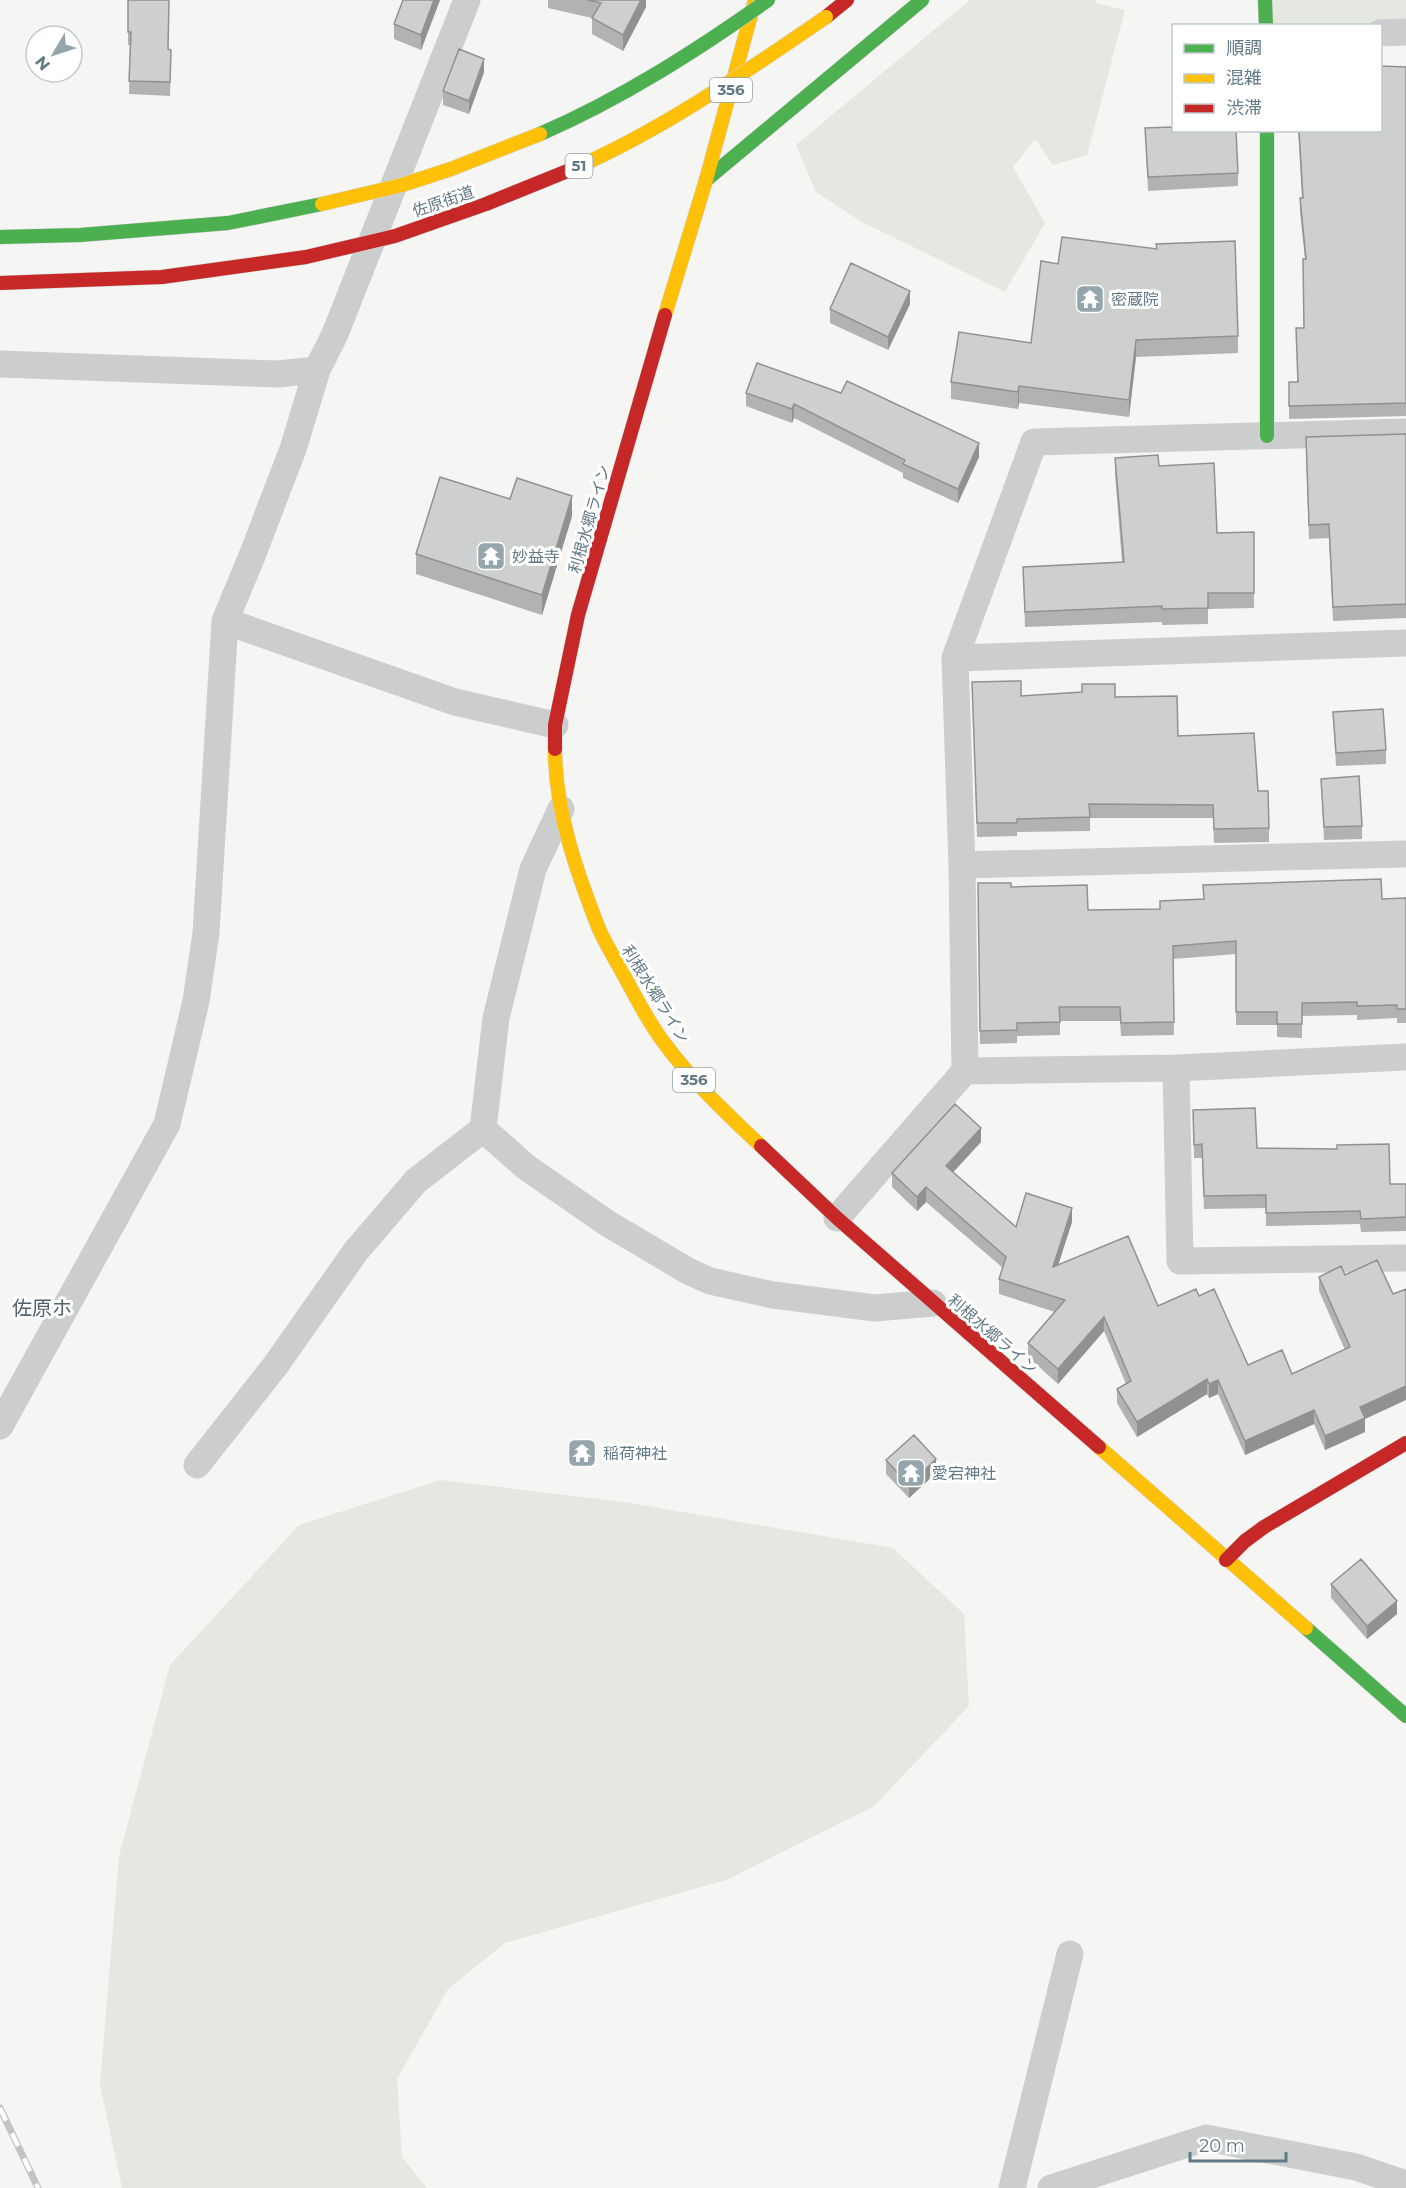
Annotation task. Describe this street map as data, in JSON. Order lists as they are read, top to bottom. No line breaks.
{"streets":{"main road":["356","51","佐原街道","利根水郷ライン"]},"districts":["佐原ホ"],"places":{"temple":["密蔵院","妙益寺","稲荷神社","愛宕神社"]},"legend":["順調","混雑","渋滞"],"scale_bar":"20 m","north":"bottom left"}
